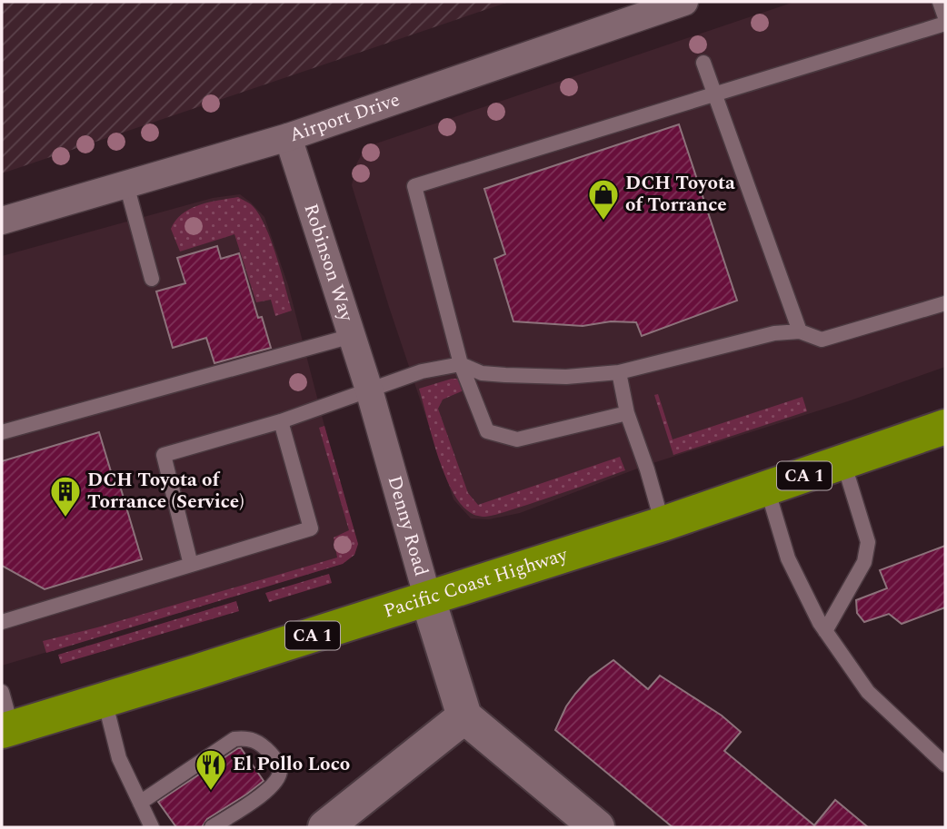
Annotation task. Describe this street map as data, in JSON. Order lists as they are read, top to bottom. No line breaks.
{"streets":{"highway":["CA 1","Pacific Coast Highway"],"street":["Airport Drive","Robinson Way","Denny Road"]},"crossings":[["Airport Drive","Robinson Way"],["Robinson Way","Denny Road"],["Denny Road","Pacific Coast Highway"]],"places":{"shop":["DCH Toyota of Torrance"],"building":["DCH Toyota of Torrance (Service)"],"restaurant":["El Pollo Loco"]}}
